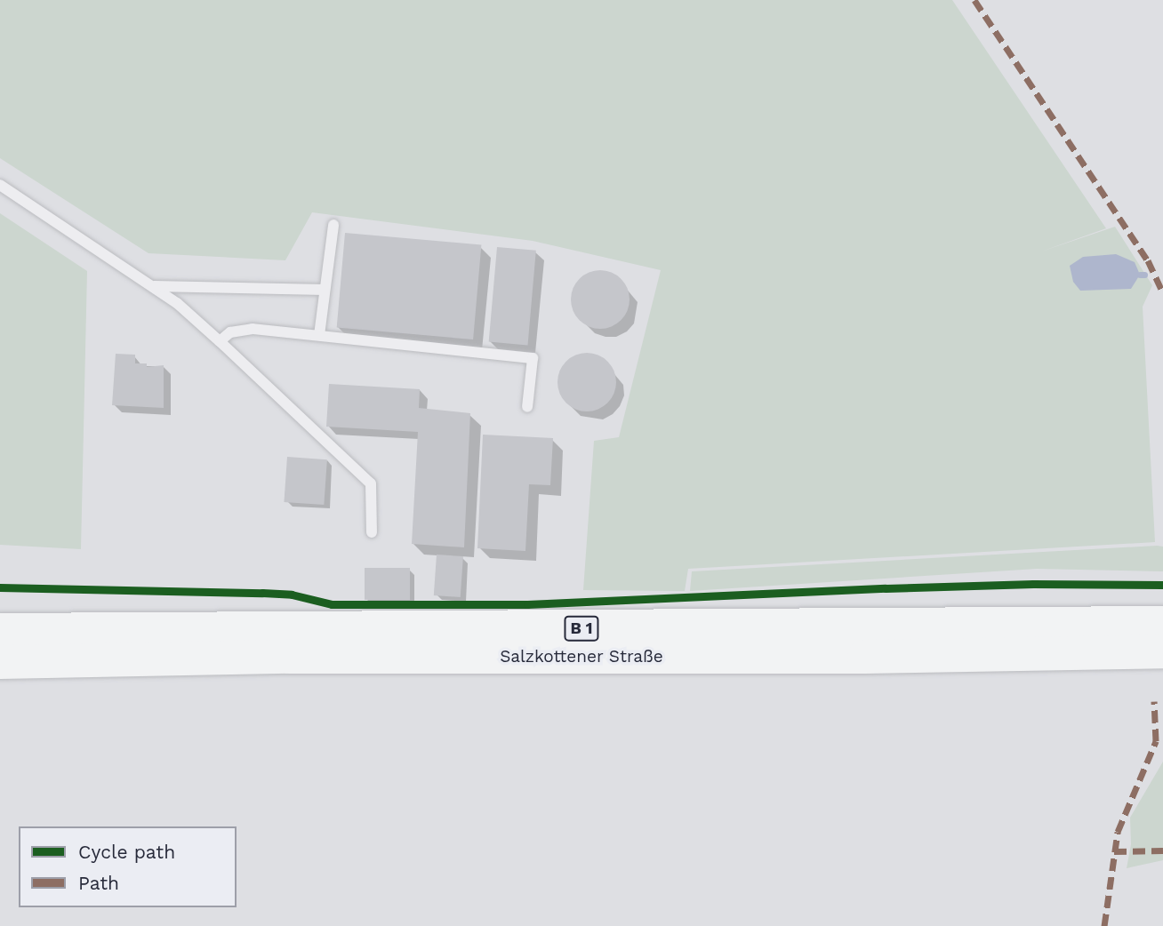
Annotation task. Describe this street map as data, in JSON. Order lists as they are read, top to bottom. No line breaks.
{"streets":{"highway":["B 1","Salzkottener Straße"]},"legend":["Cycle path","Path"]}
